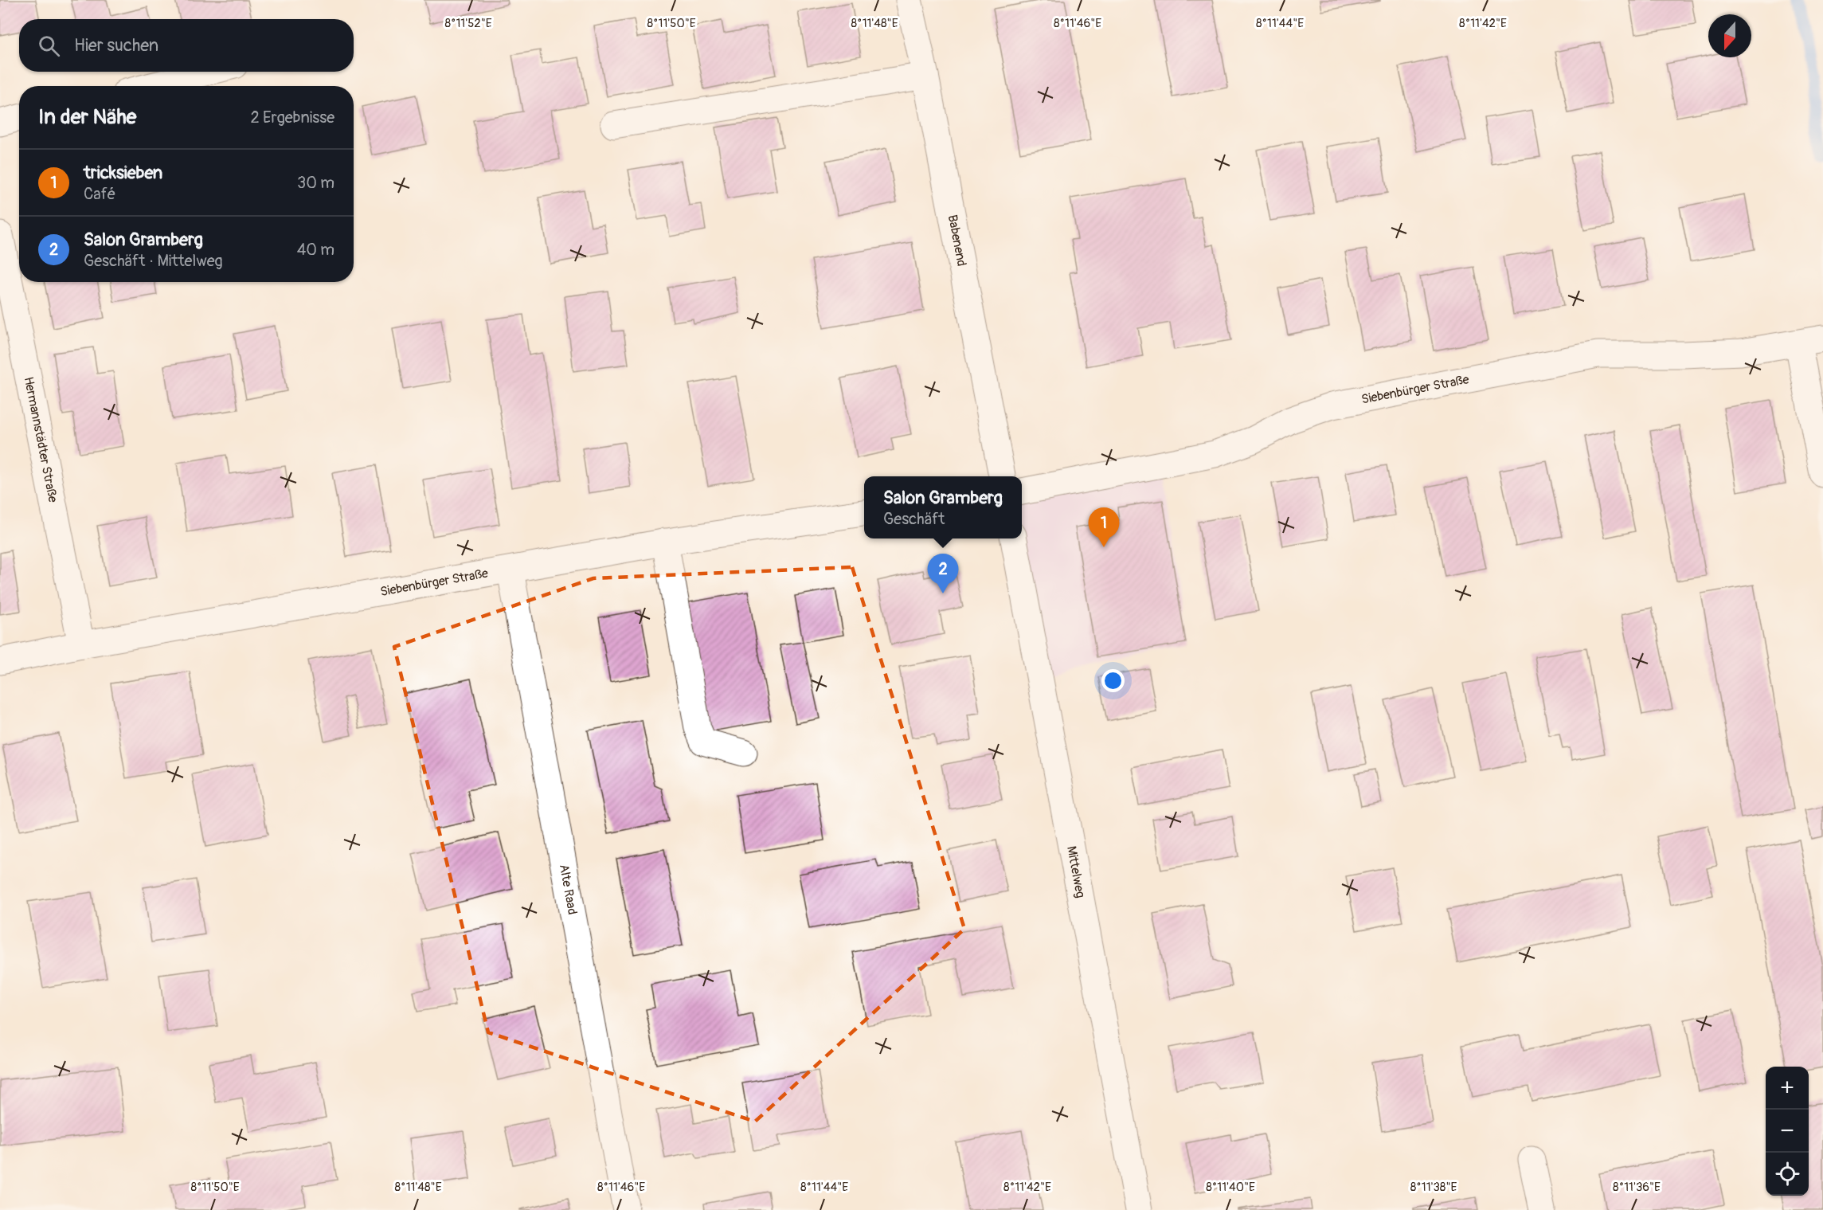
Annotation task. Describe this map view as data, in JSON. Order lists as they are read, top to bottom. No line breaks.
{"streets":{"street":["Babenend","Siebenbürger Straße","Hermannstädter Straße","Mittelweg","Alte Raad"]},"crossings":[["Siebenbürger Straße","Hermannstädter Straße"],["Siebenbürger Straße","Alte Raad"]],"north":"bottom","page":{"search":"Hier suchen","heading":["In der Nähe","2 Ergebnisse"],"list":[{"mark":"1","name":"tricksieben","note":"Café","value":"30 m"},{"mark":"2","name":"Salon Gramberg","note":"Geschäft · Mittelweg","value":"40 m"}],"popup":["Salon Gramberg","Geschäft"],"pins":["1","2"],"map_buttons":["+","−"]},"coordinates":["8°11'52\"E","8°11'50\"E","8°11'48\"E","8°11'46\"E","8°11'44\"E","8°11'42\"E","8°11'40\"E","8°11'38\"E","8°11'36\"E"]}
